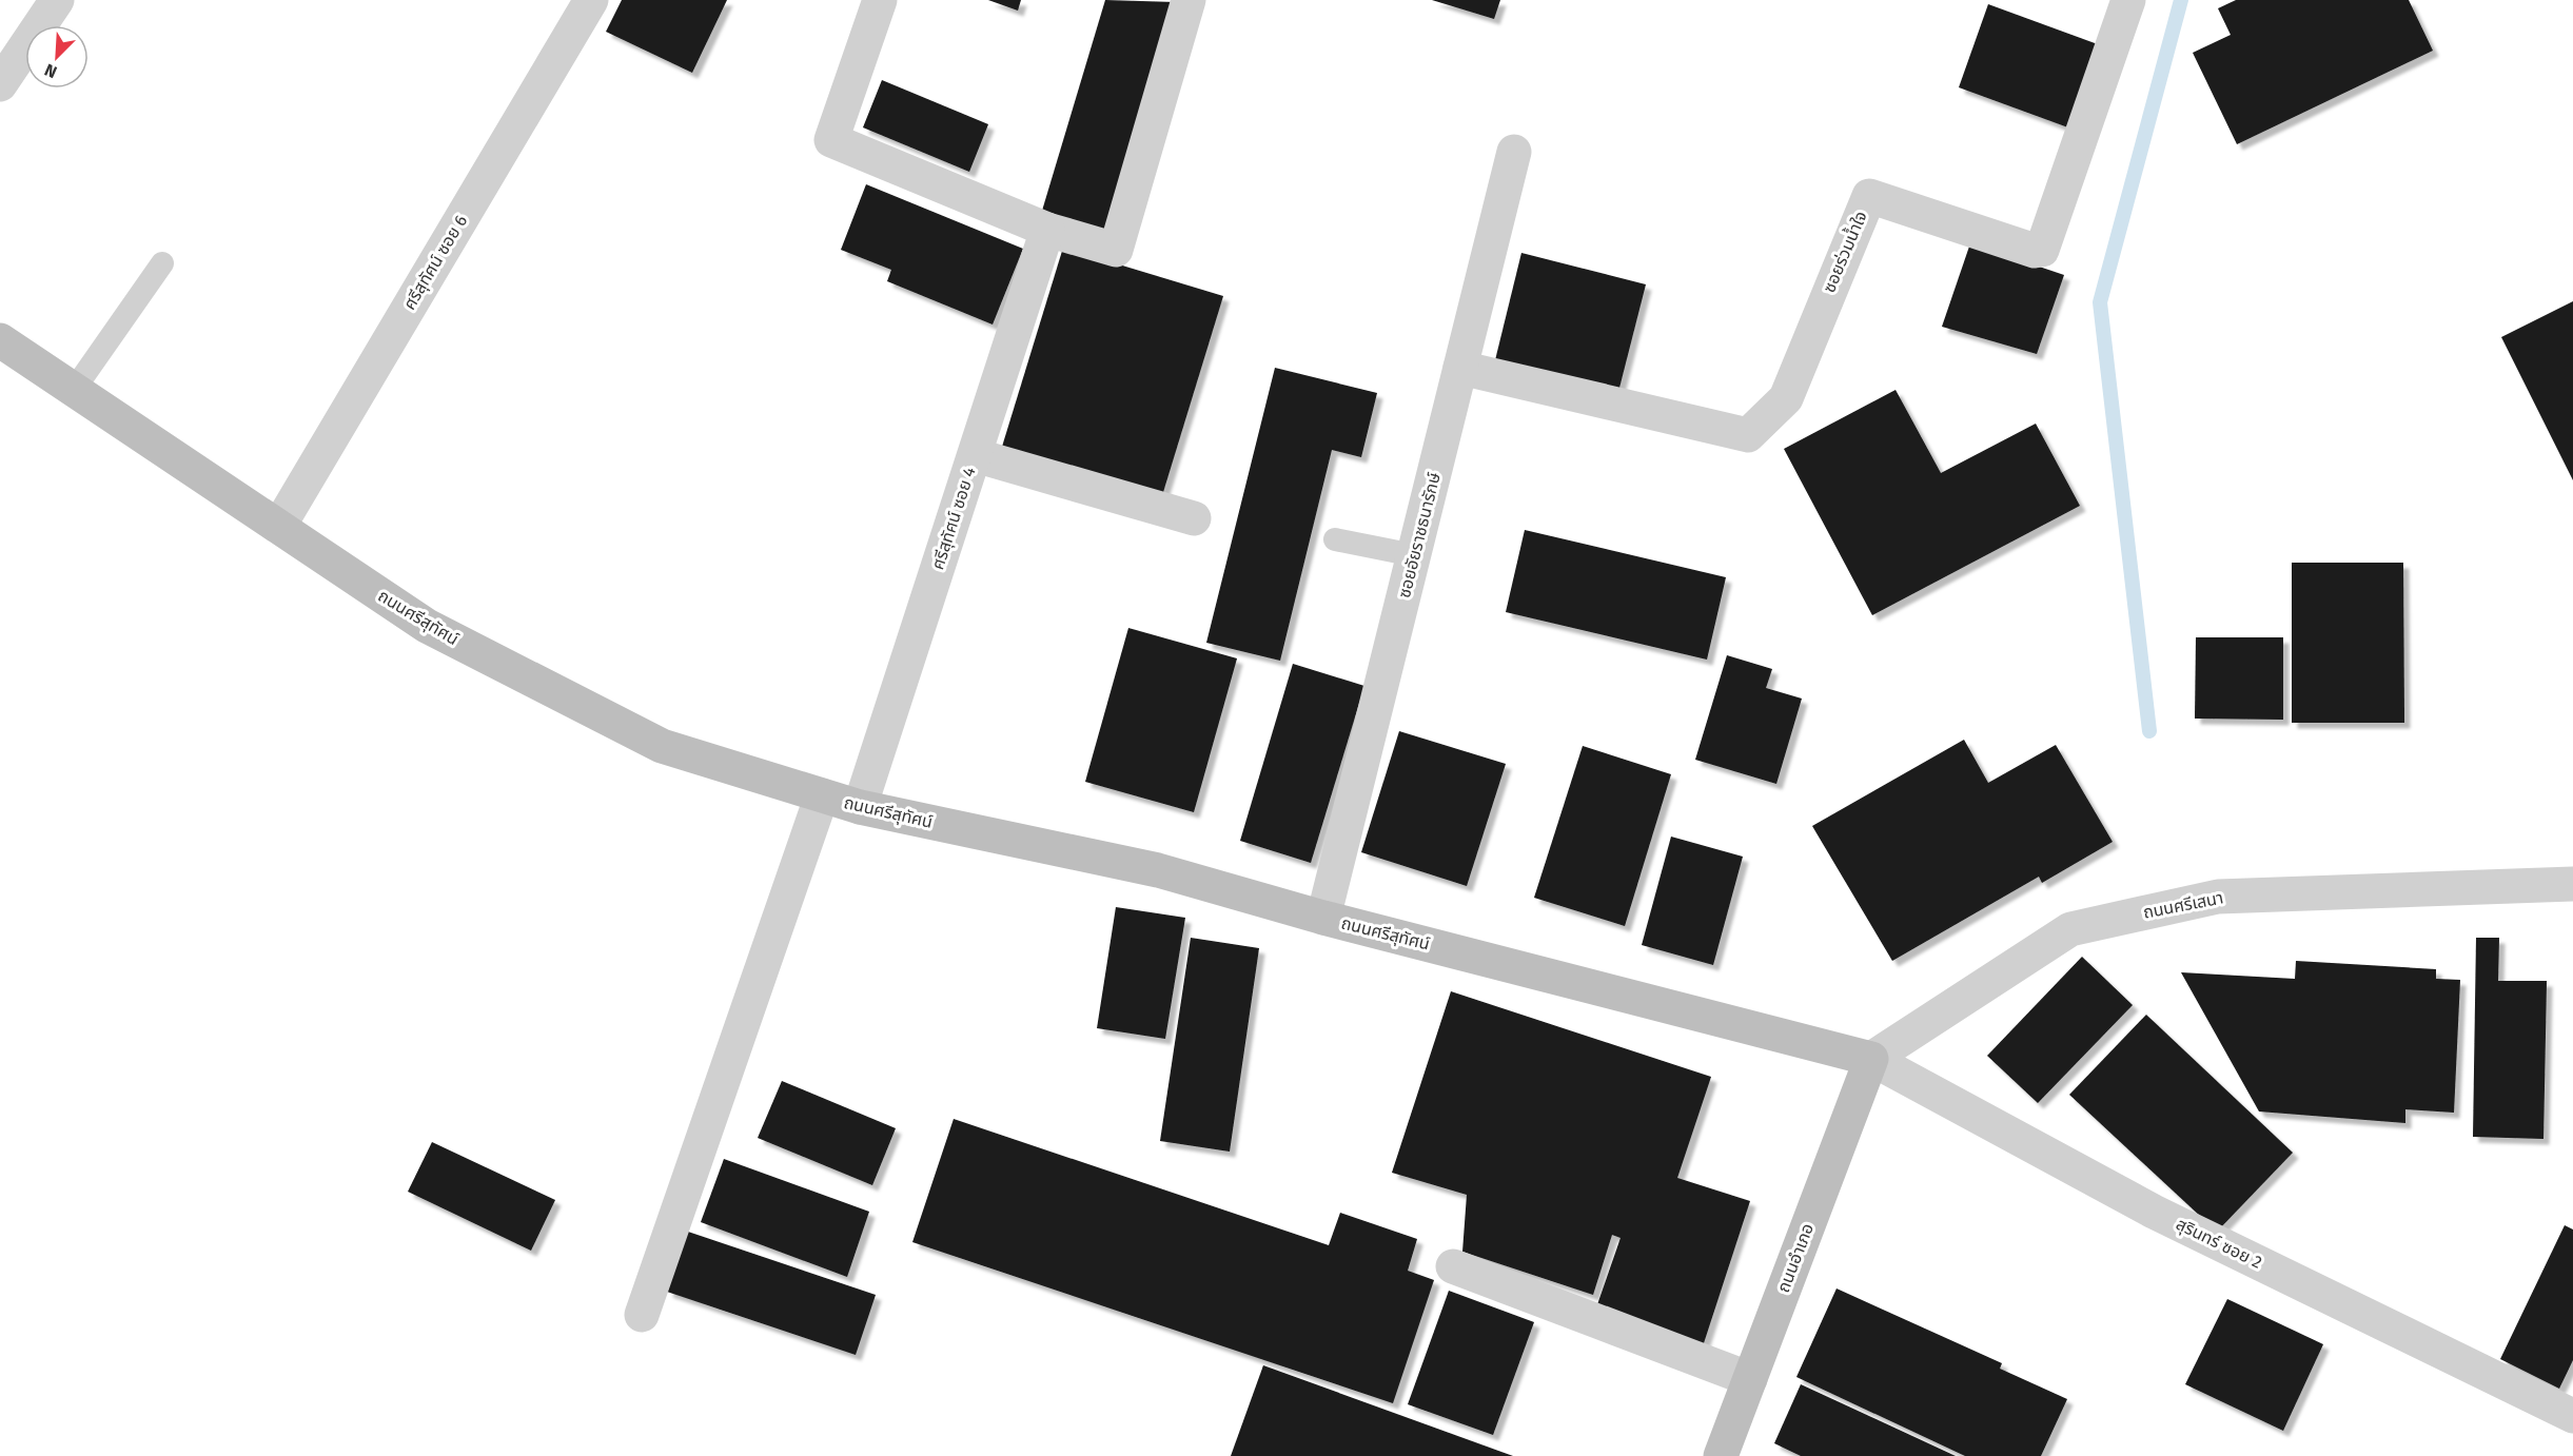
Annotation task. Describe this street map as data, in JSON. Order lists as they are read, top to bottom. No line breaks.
{"streets":{"street":["ซอยร่วมน้ำใจ","ศรีสุทัศน์ ซอย 6","ศรีสุทัศน์ ซอย 4","ซอยอัยราชธนารักษ์","ถนนศรีสุทัศน์","ถนนศรีเสนา","สุรินทร์ ซอย 2","ถนนอำเภอ"]},"crossings":[["ซอยร่วมน้ำใจ","ซอยอัยราชธนารักษ์"],["ศรีสุทัศน์ ซอย 6","ถนนศรีสุทัศน์"],["ศรีสุทัศน์ ซอย 4","ถนนศรีสุทัศน์"],["ซอยอัยราชธนารักษ์","ถนนศรีสุทัศน์"],["ถนนศรีสุทัศน์","ถนนศรีเสนา"],["ถนนศรีสุทัศน์","สุรินทร์ ซอย 2"],["ถนนศรีสุทัศน์","ถนนอำเภอ"],["ถนนศรีเสนา","สุรินทร์ ซอย 2"],["ถนนศรีเสนา","ถนนอำเภอ"],["สุรินทร์ ซอย 2","ถนนอำเภอ"]],"north":"bottom left"}
